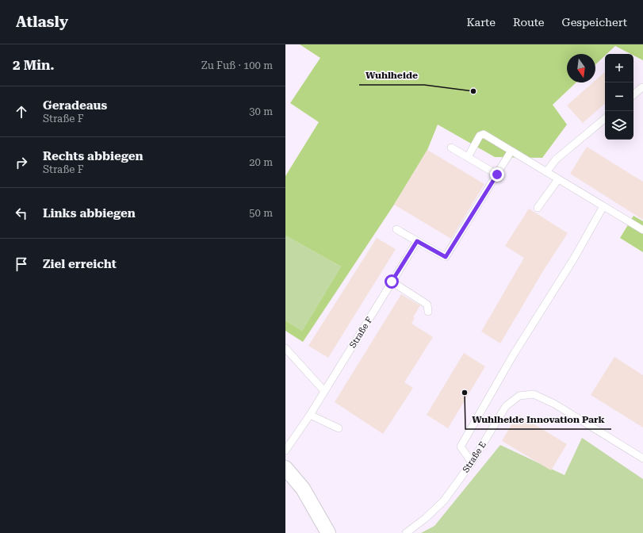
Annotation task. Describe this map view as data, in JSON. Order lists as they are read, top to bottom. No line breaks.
{"streets":{"lane":["Straße F","Straße E"]},"places":["Wuhlheide","Wuhlheide Innovation Park"],"north":"bottom","page":{"header":"Atlasly","nav":["Karte","Route","Gespeichert"],"heading":["2 Min.","Zu Fuß · 100 m"],"map_buttons":["+","−"],"list":[["Geradeaus","Straße F","30 m"],["Rechts abbiegen","Straße F","20 m"],["Links abbiegen","50 m"],"Ziel erreicht"]}}
